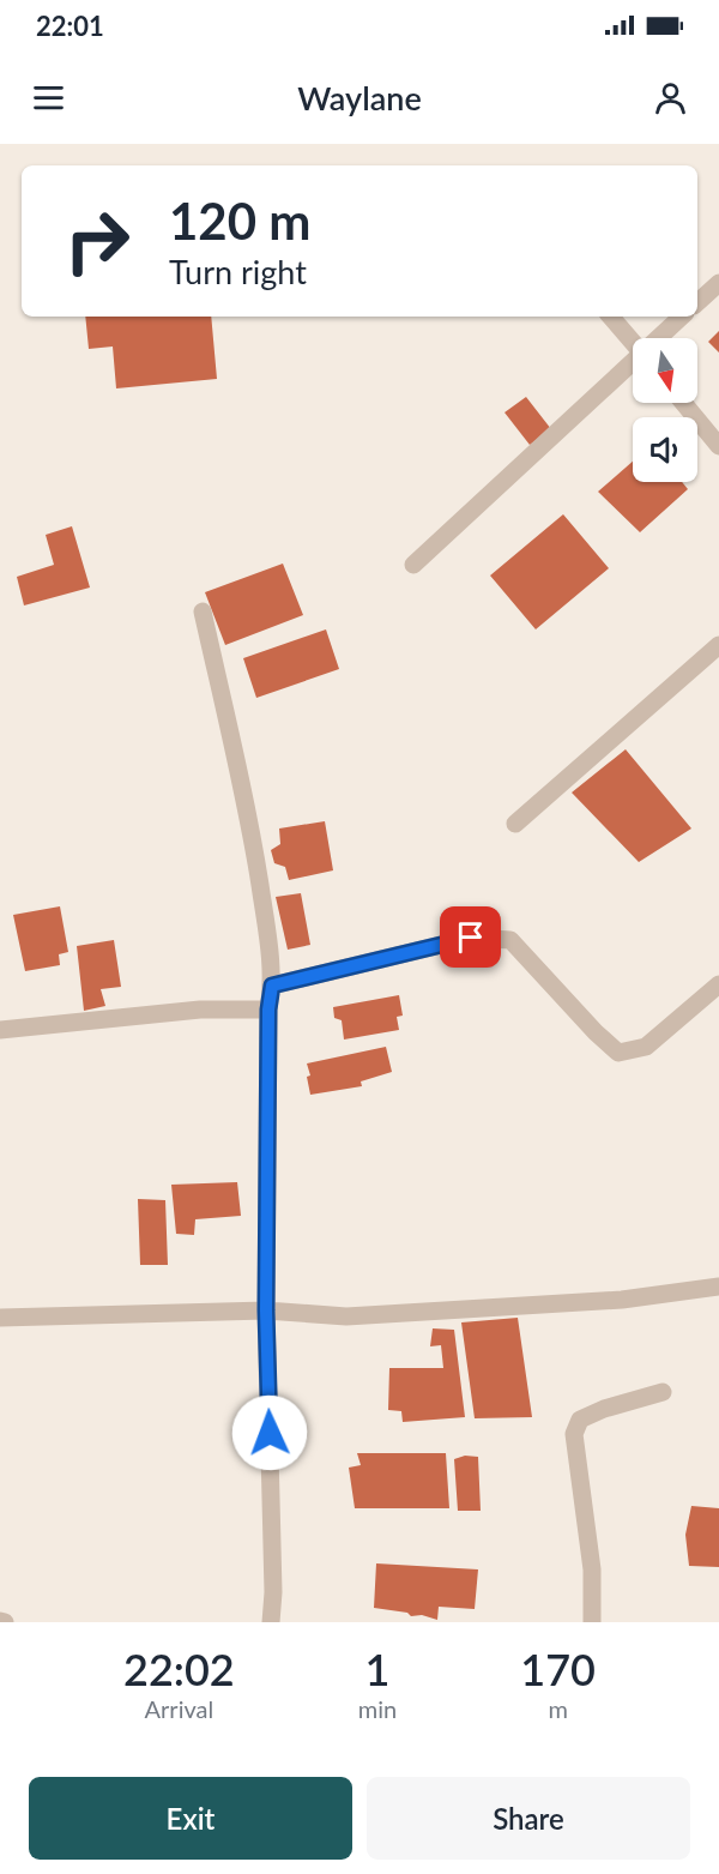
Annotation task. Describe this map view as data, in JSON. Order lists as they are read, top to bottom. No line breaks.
{"north":"bottom","page":{"status":"22:01","header":"Waylane","turn":["120 m","Turn right"],"eta":["22:02","Arrival","1","min","170","m"],"buttons":["Exit","Share"]}}
